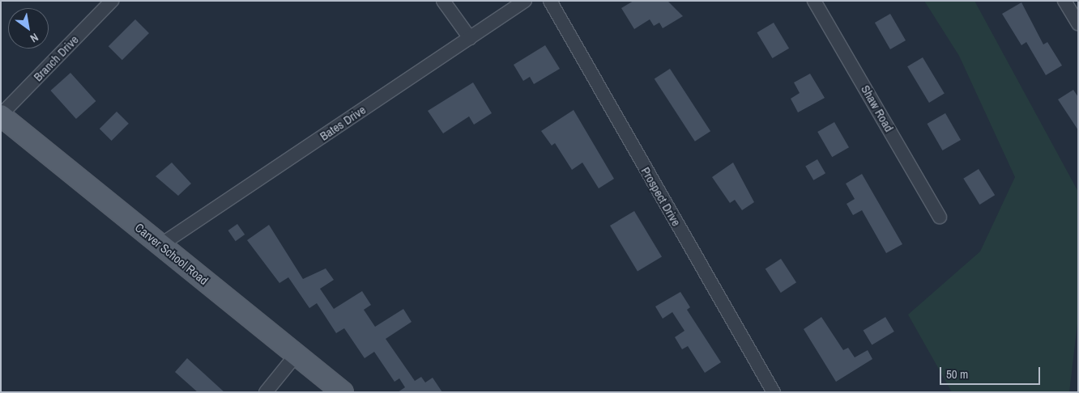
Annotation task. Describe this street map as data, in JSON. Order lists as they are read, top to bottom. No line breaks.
{"streets":{"main road":["Carver School Road"],"street":["Branch Drive","Shaw Road","Bates Drive","Prospect Drive"]},"crossings":[["Branch Drive","Carver School Road"],["Bates Drive","Carver School Road"]],"scale_bar":"50 m","north":"bottom right"}
